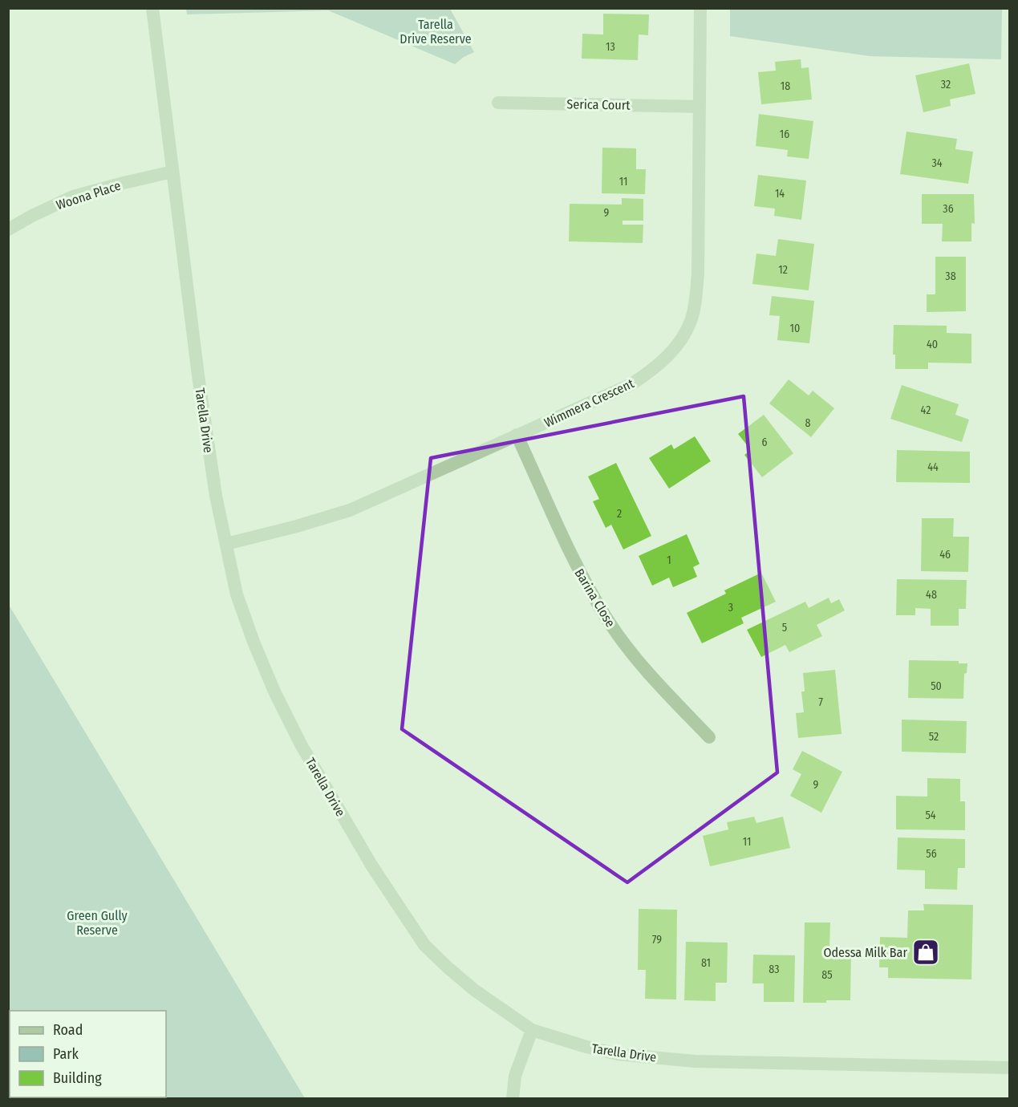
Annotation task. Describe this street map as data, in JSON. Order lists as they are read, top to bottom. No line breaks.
{"streets":{"street":["Serica Court","Woona Place","Wimmera Crescent","Tarella Drive","Barina Close"]},"crossings":[["Serica Court","Wimmera Crescent"],["Woona Place","Tarella Drive"],["Wimmera Crescent","Tarella Drive"],["Wimmera Crescent","Barina Close"]],"parks":["Tarella Drive Reserve","Green Gully Reserve"],"places":{"shop":["Odessa Milk Bar"]},"house_numbers":["13","32","18","16","34","11","14","36","9","12","38","10","40","42","8","6","44","2","46","1","48","3","5","50","7","52","9","54","11","56","79","81","83","85"],"legend":["Road","Park","Building"]}
